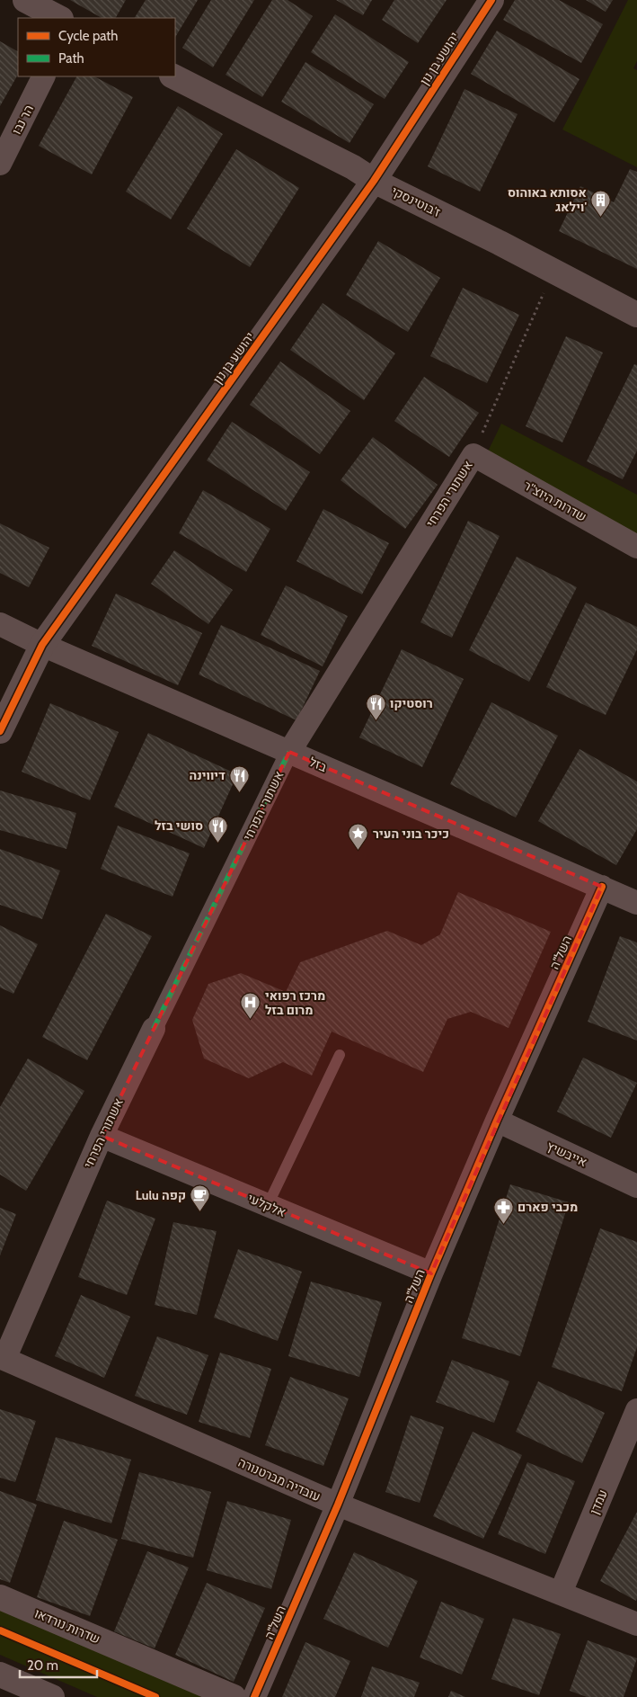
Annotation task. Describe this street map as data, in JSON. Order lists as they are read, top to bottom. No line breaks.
{"streets":{"street":["יהושע בן נון","הר נבו","ז'בוטינסקי","אשתורי הפרחי","שדרות היוצ''ר","בזל","השל\"ה","אייבשיץ","אלקלעי","עובדיה מברטנורה","עמדן","שדרות נורדאו"]},"crossings":[["יהושע בן נון","ז'בוטינסקי"],["יהושע בן נון","בזל"],["ז'בוטינסקי","אשתורי הפרחי"],["אשתורי הפרחי","שדרות היוצ''ר"],["אשתורי הפרחי","בזל"],["אשתורי הפרחי","אלקלעי"],["אשתורי הפרחי","עובדיה מברטנורה"],["בזל","השל\"ה"],["השל\"ה","אייבשיץ"],["השל\"ה","אלקלעי"],["השל\"ה","עובדיה מברטנורה"],["עובדיה מברטנורה","עמדן"]],"places":{"building":["אסותא באוהוס וילאג'"],"restaurant":["רוסטיקו","דיווינה","סושי בזל"],"place":["כיכר בוני העיר"],"hospital":["מרכז רפואי מרום בזל"],"cafe":["Lulu קפה"],"pharmacy":["מכבי פארם"]},"legend":["Cycle path","Path"],"scale_bar":"20 m"}
